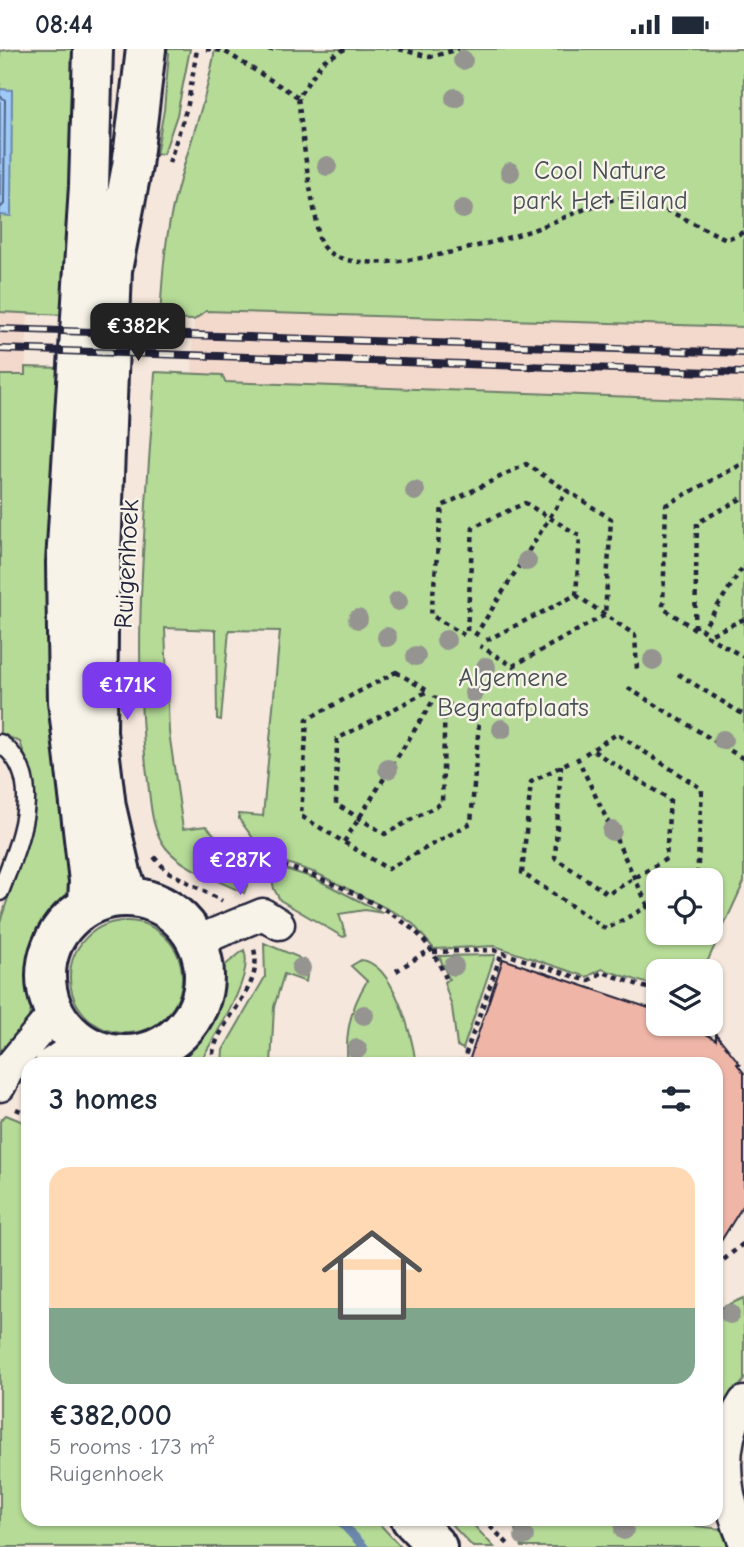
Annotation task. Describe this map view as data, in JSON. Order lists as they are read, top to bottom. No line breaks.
{"streets":{"main road":["Ruigenhoek"]},"parks":["Cool Nature park Het Eiland","Algemene Begraafplaats"],"page":{"status":"08:44","price":["€382K","€171K","€287K"],"heading":"3 homes","list":[{"name":"€382,000","note":"5 rooms · 173 m² · Ruigenhoek"}]}}
